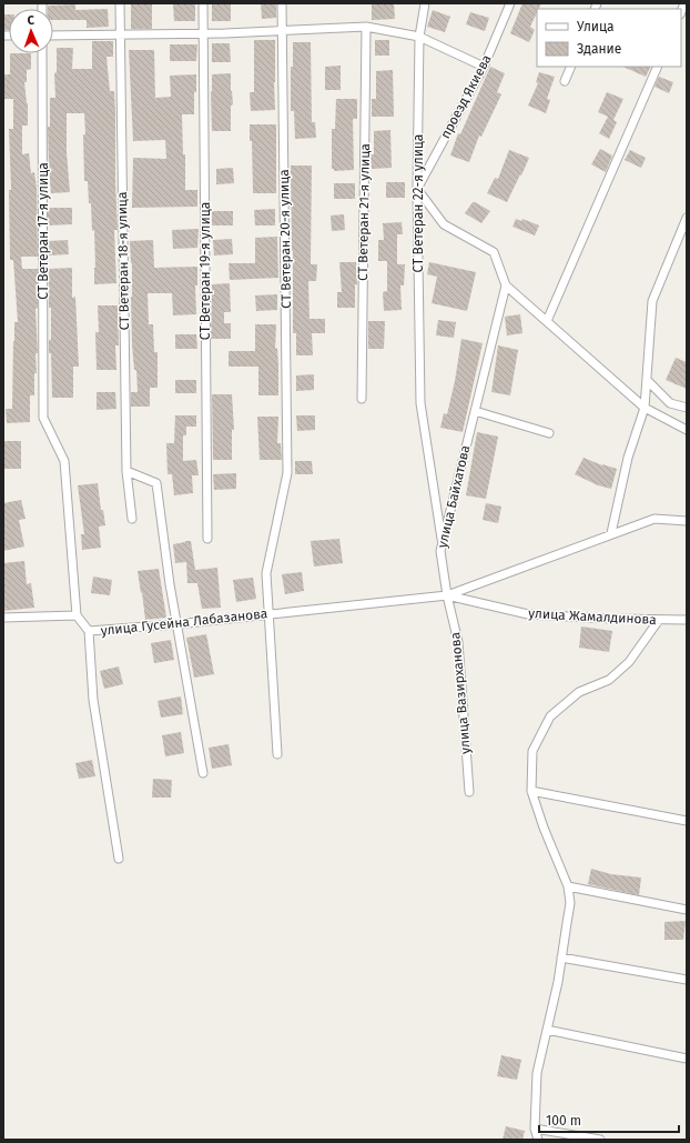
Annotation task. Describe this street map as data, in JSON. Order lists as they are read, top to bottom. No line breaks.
{"streets":{"street":["проезд Якиева","СТ Ветеран 22-я улица","СТ Ветеран 21-я улица","СТ Ветеран 17-я улица","СТ Ветеран 20-я улица","СТ Ветеран 18-я улица","СТ Ветеран 19-я улица","улица Байхатова","улица Жамалдинова","улица Гусейна Лабазанова","улица Вазирханова"]},"crossings":[["проезд Якиева","СТ Ветеран 22-я улица"],["СТ Ветеран 22-я улица","улица Байхатова"],["СТ Ветеран 17-я улица","улица Гусейна Лабазанова"],["СТ Ветеран 20-я улица","улица Гусейна Лабазанова"],["улица Байхатова","улица Жамалдинова"],["улица Байхатова","улица Гусейна Лабазанова"],["улица Байхатова","улица Вазирханова"],["улица Жамалдинова","улица Гусейна Лабазанова"],["улица Жамалдинова","улица Вазирханова"],["улица Гусейна Лабазанова","улица Вазирханова"]],"legend":["Улица","Здание"],"scale_bar":"100 m","north":"top"}
